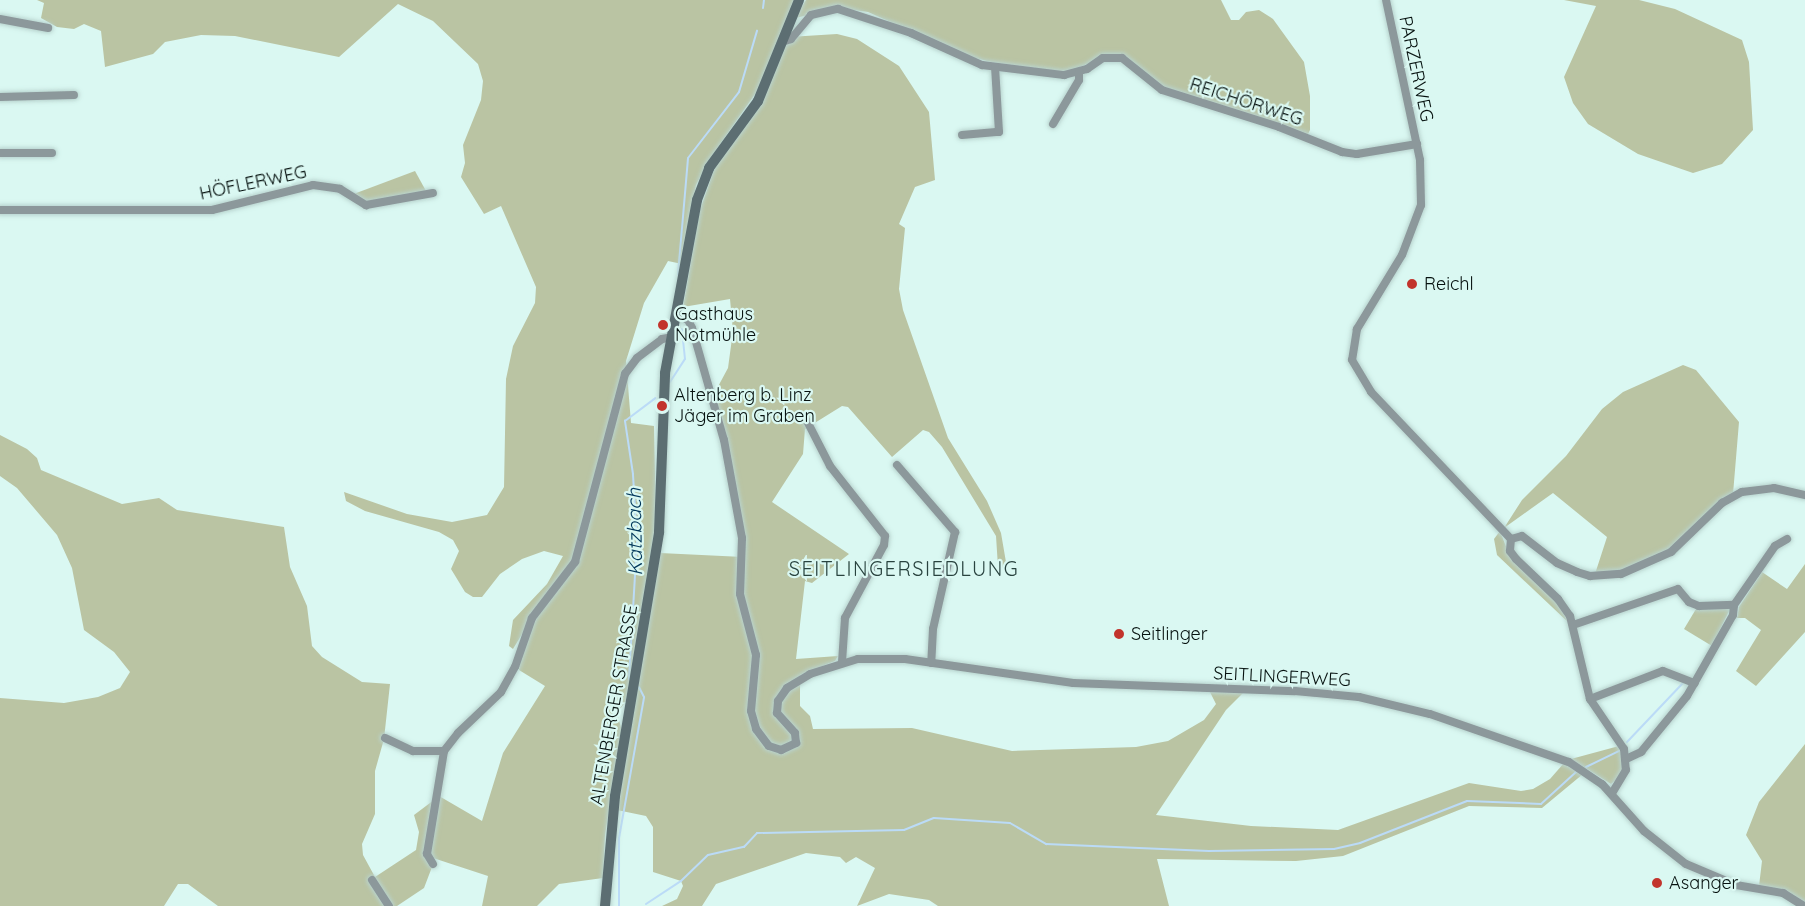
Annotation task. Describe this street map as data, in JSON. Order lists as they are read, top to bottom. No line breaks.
{"streets":{"street":["PARZERWEG","REICHÖRWEG","HÖFLERWEG","SEITLINGERWEG","ALTENBERGER STRASSE"]},"crossings":[["PARZERWEG","REICHÖRWEG"],["REICHÖRWEG","ALTENBERGER STRASSE"],["SEITLINGERWEG","ALTENBERGER STRASSE"]],"districts":["SEITLINGERSIEDLUNG"],"water":["Katzbach"],"places":["Reichl","Gasthaus Notmühle","Altenberg b. Linz Jäger im Graben","Seitlinger","Asanger"]}
